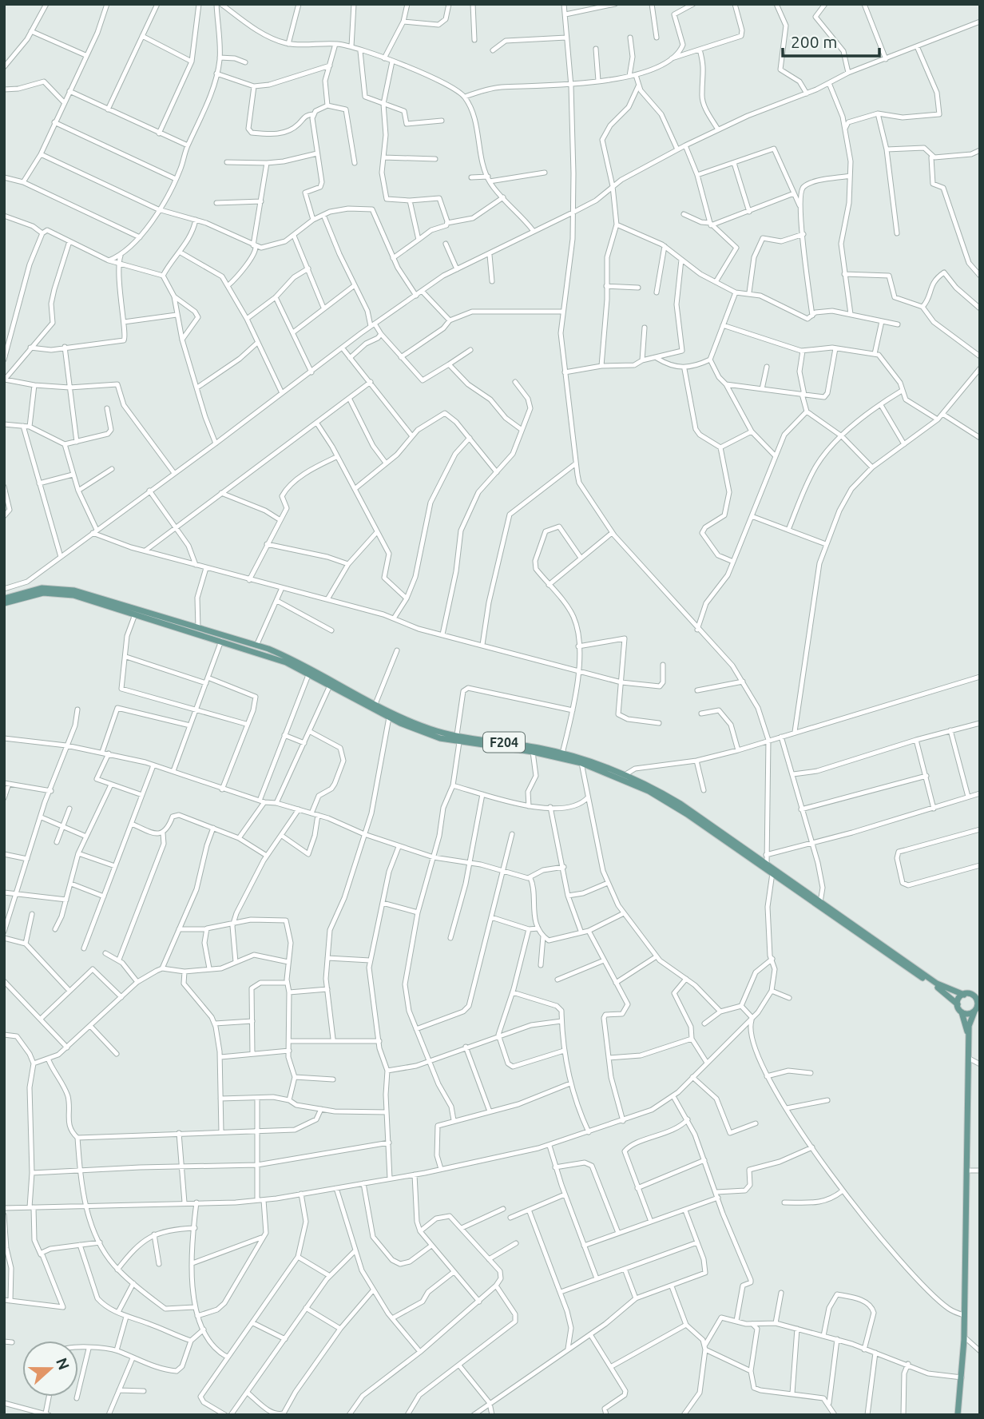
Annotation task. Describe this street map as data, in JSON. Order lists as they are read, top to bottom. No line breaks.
{"streets":{"main road":["F204"]},"scale_bar":"200 m","north":"right"}
